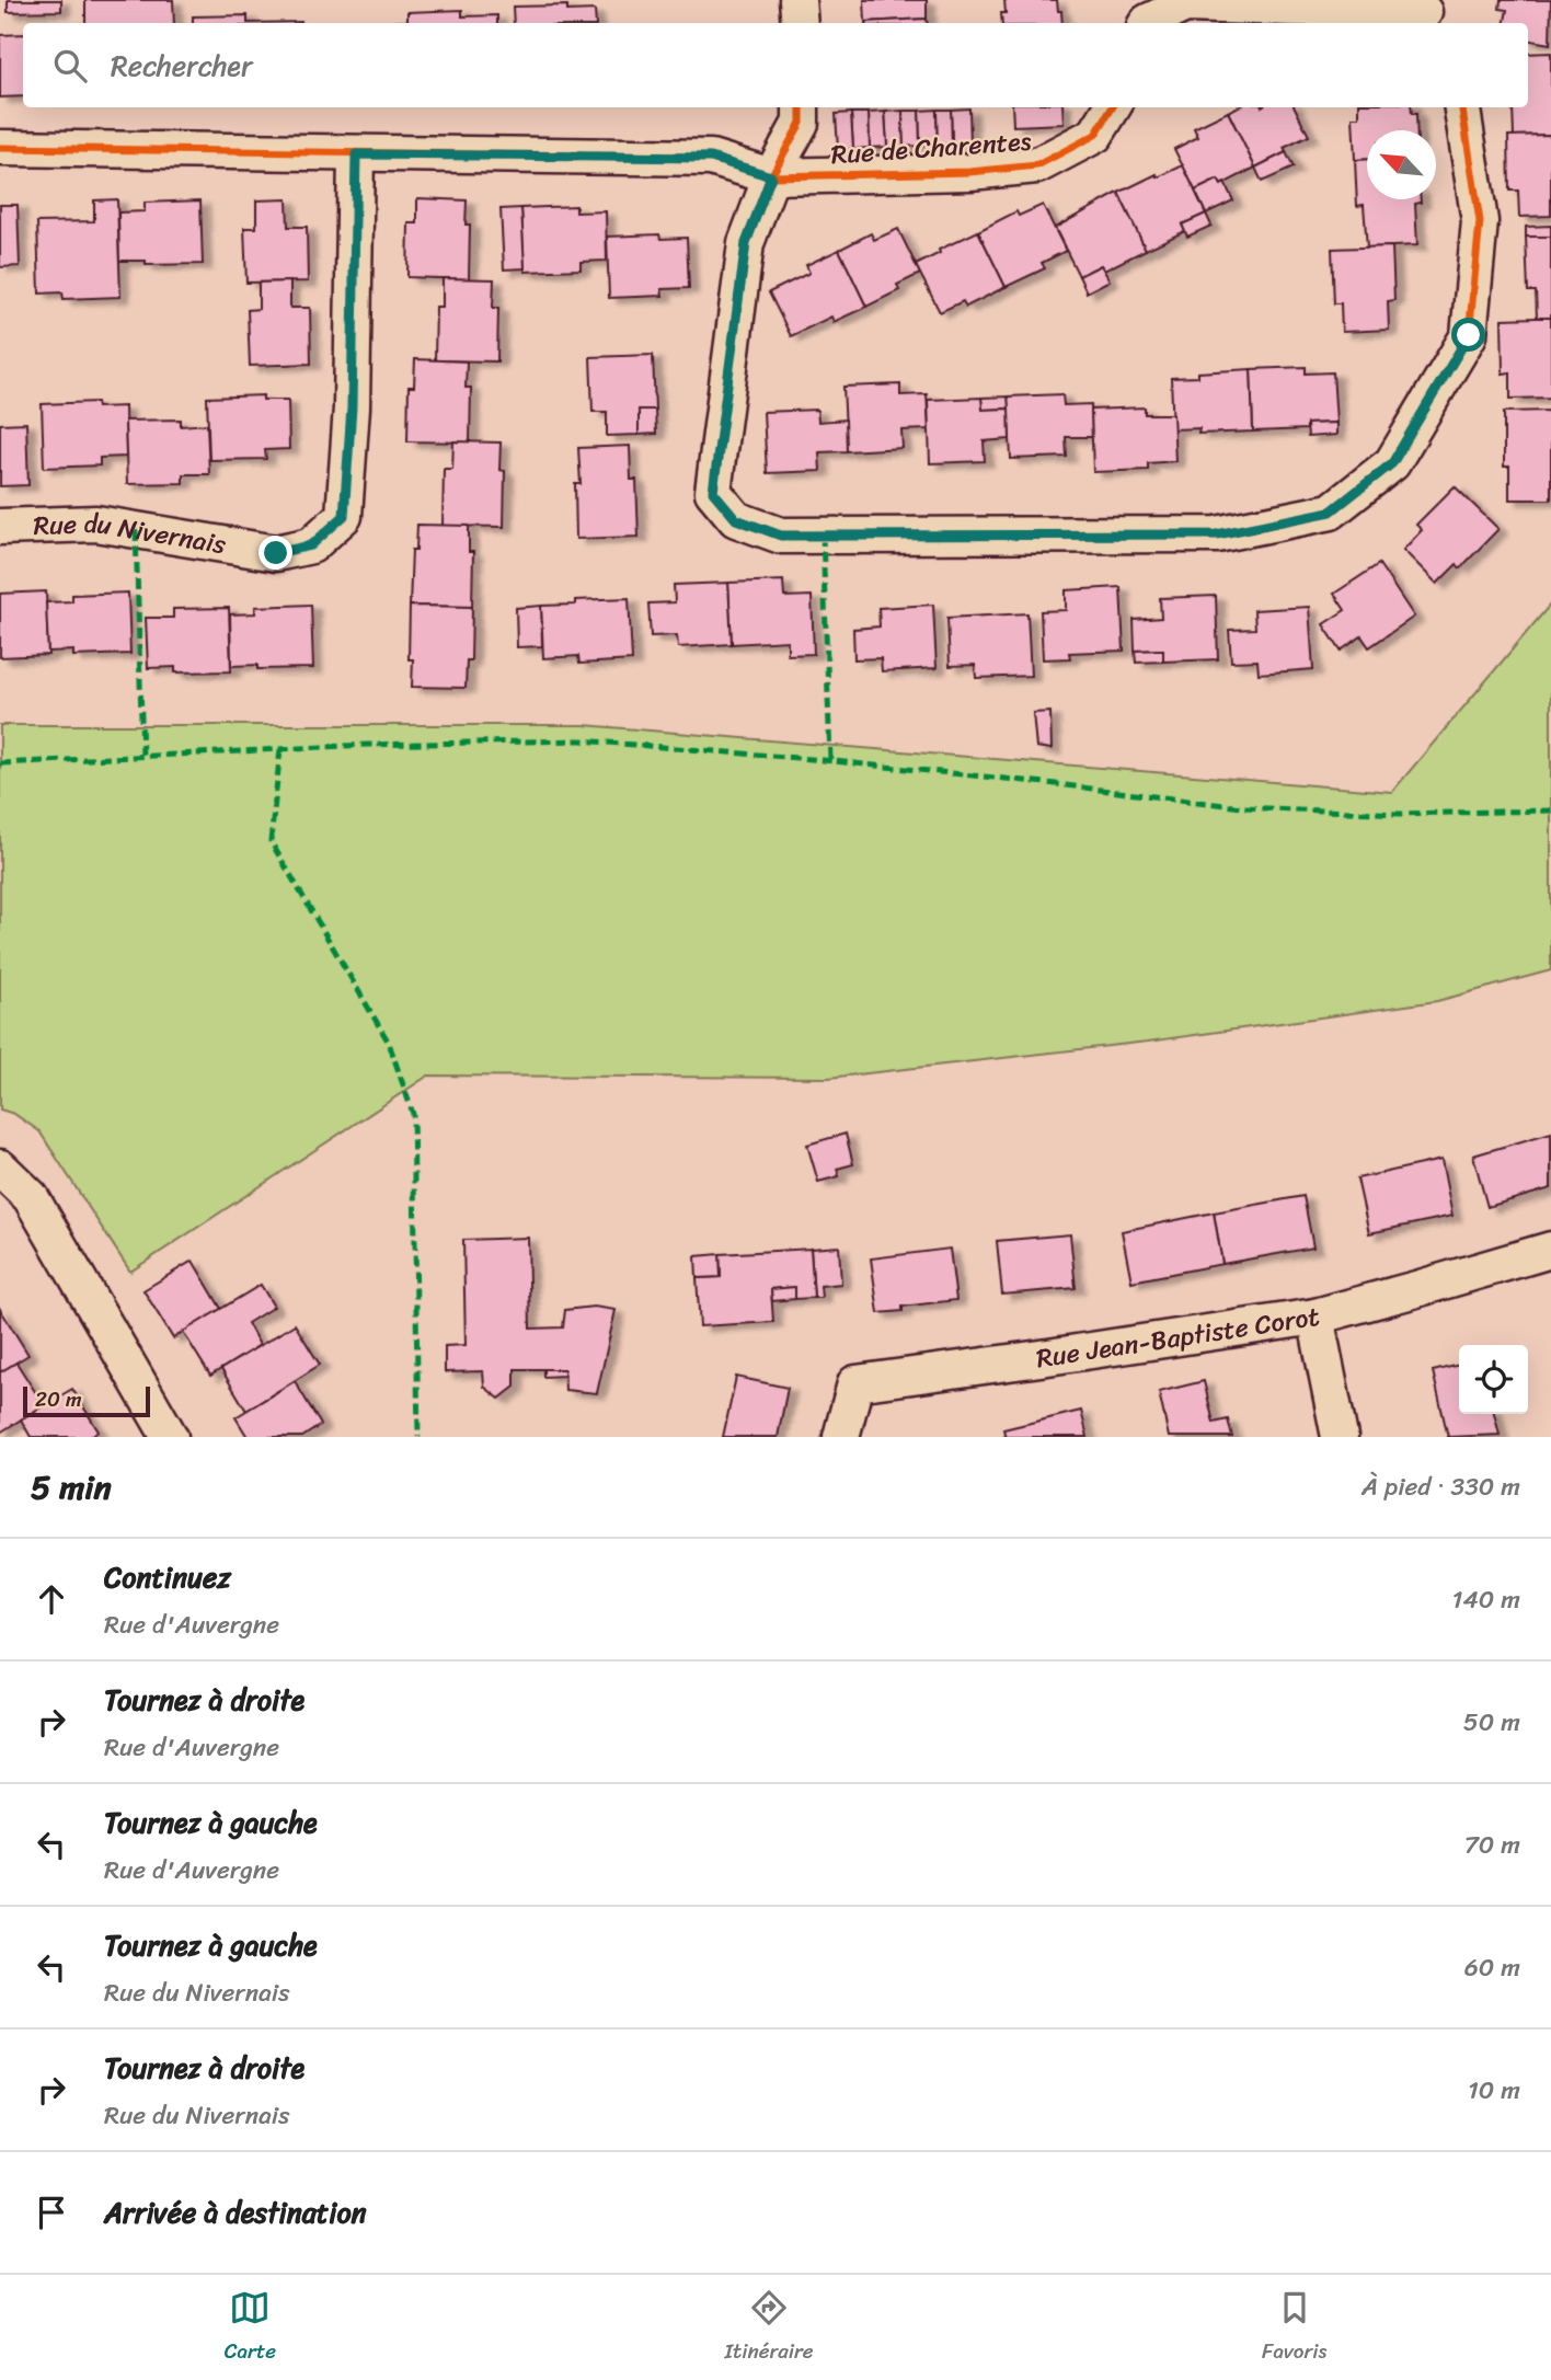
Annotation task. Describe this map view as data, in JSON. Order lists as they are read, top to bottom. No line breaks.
{"streets":{"street":["Rue de Charentes","Rue du Nivernais","Rue Jean-Baptiste Corot"]},"crossings":[["Rue de Charentes","Rue du Nivernais"]],"scale_bar":"20 m","north":"top left","page":{"search":"Rechercher","scale":"20 m","heading":["5 min","À pied · 330 m"],"list":[["Continuez","Rue d'Auvergne","140 m"],["Tournez à droite","Rue d'Auvergne","50 m"],["Tournez à gauche","Rue d'Auvergne","70 m"],["Tournez à gauche","Rue du Nivernais","60 m"],["Tournez à droite","Rue du Nivernais","10 m"],"Arrivée à destination"],"nav":["Carte","Itinéraire","Favoris"]}}
